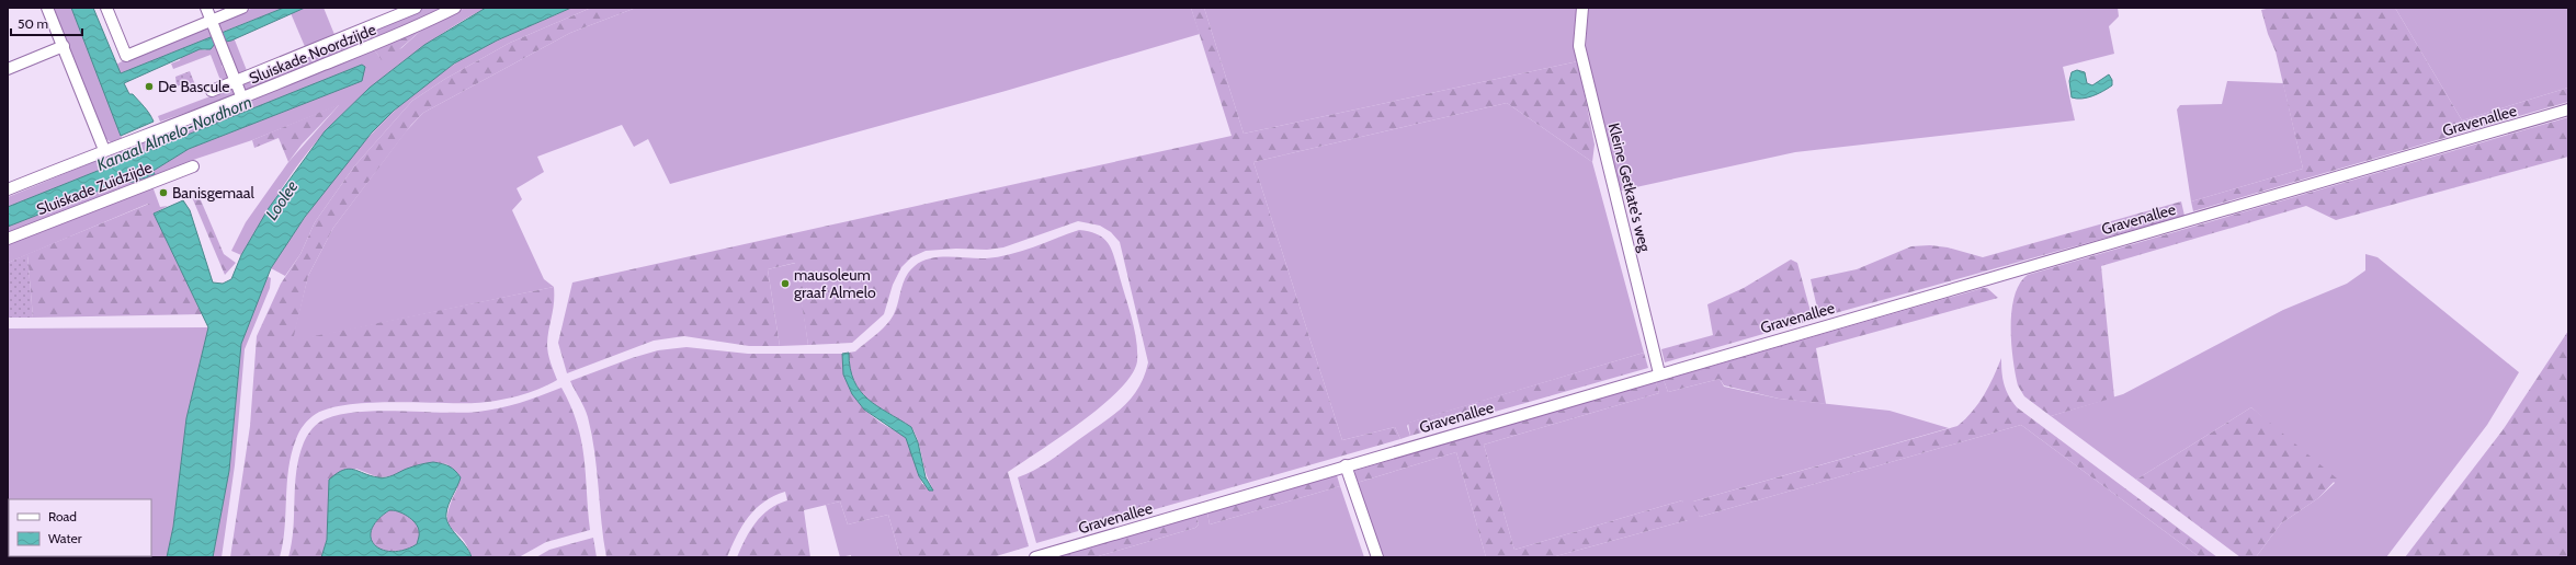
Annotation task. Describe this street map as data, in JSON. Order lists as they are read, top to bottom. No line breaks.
{"streets":{"street":["Sluiskade Noordzijde","Gravenallee","Kleine Getkate's weg","Sluiskade Zuidzijde"]},"crossings":[["Gravenallee","Kleine Getkate's weg"]],"water":["Kanaal Almelo-Nordhorn","Loolee"],"places":["De Bascule","Banisgemaal","mausoleum graaf Almelo"],"legend":["Road","Water"],"scale_bar":"50 m"}
